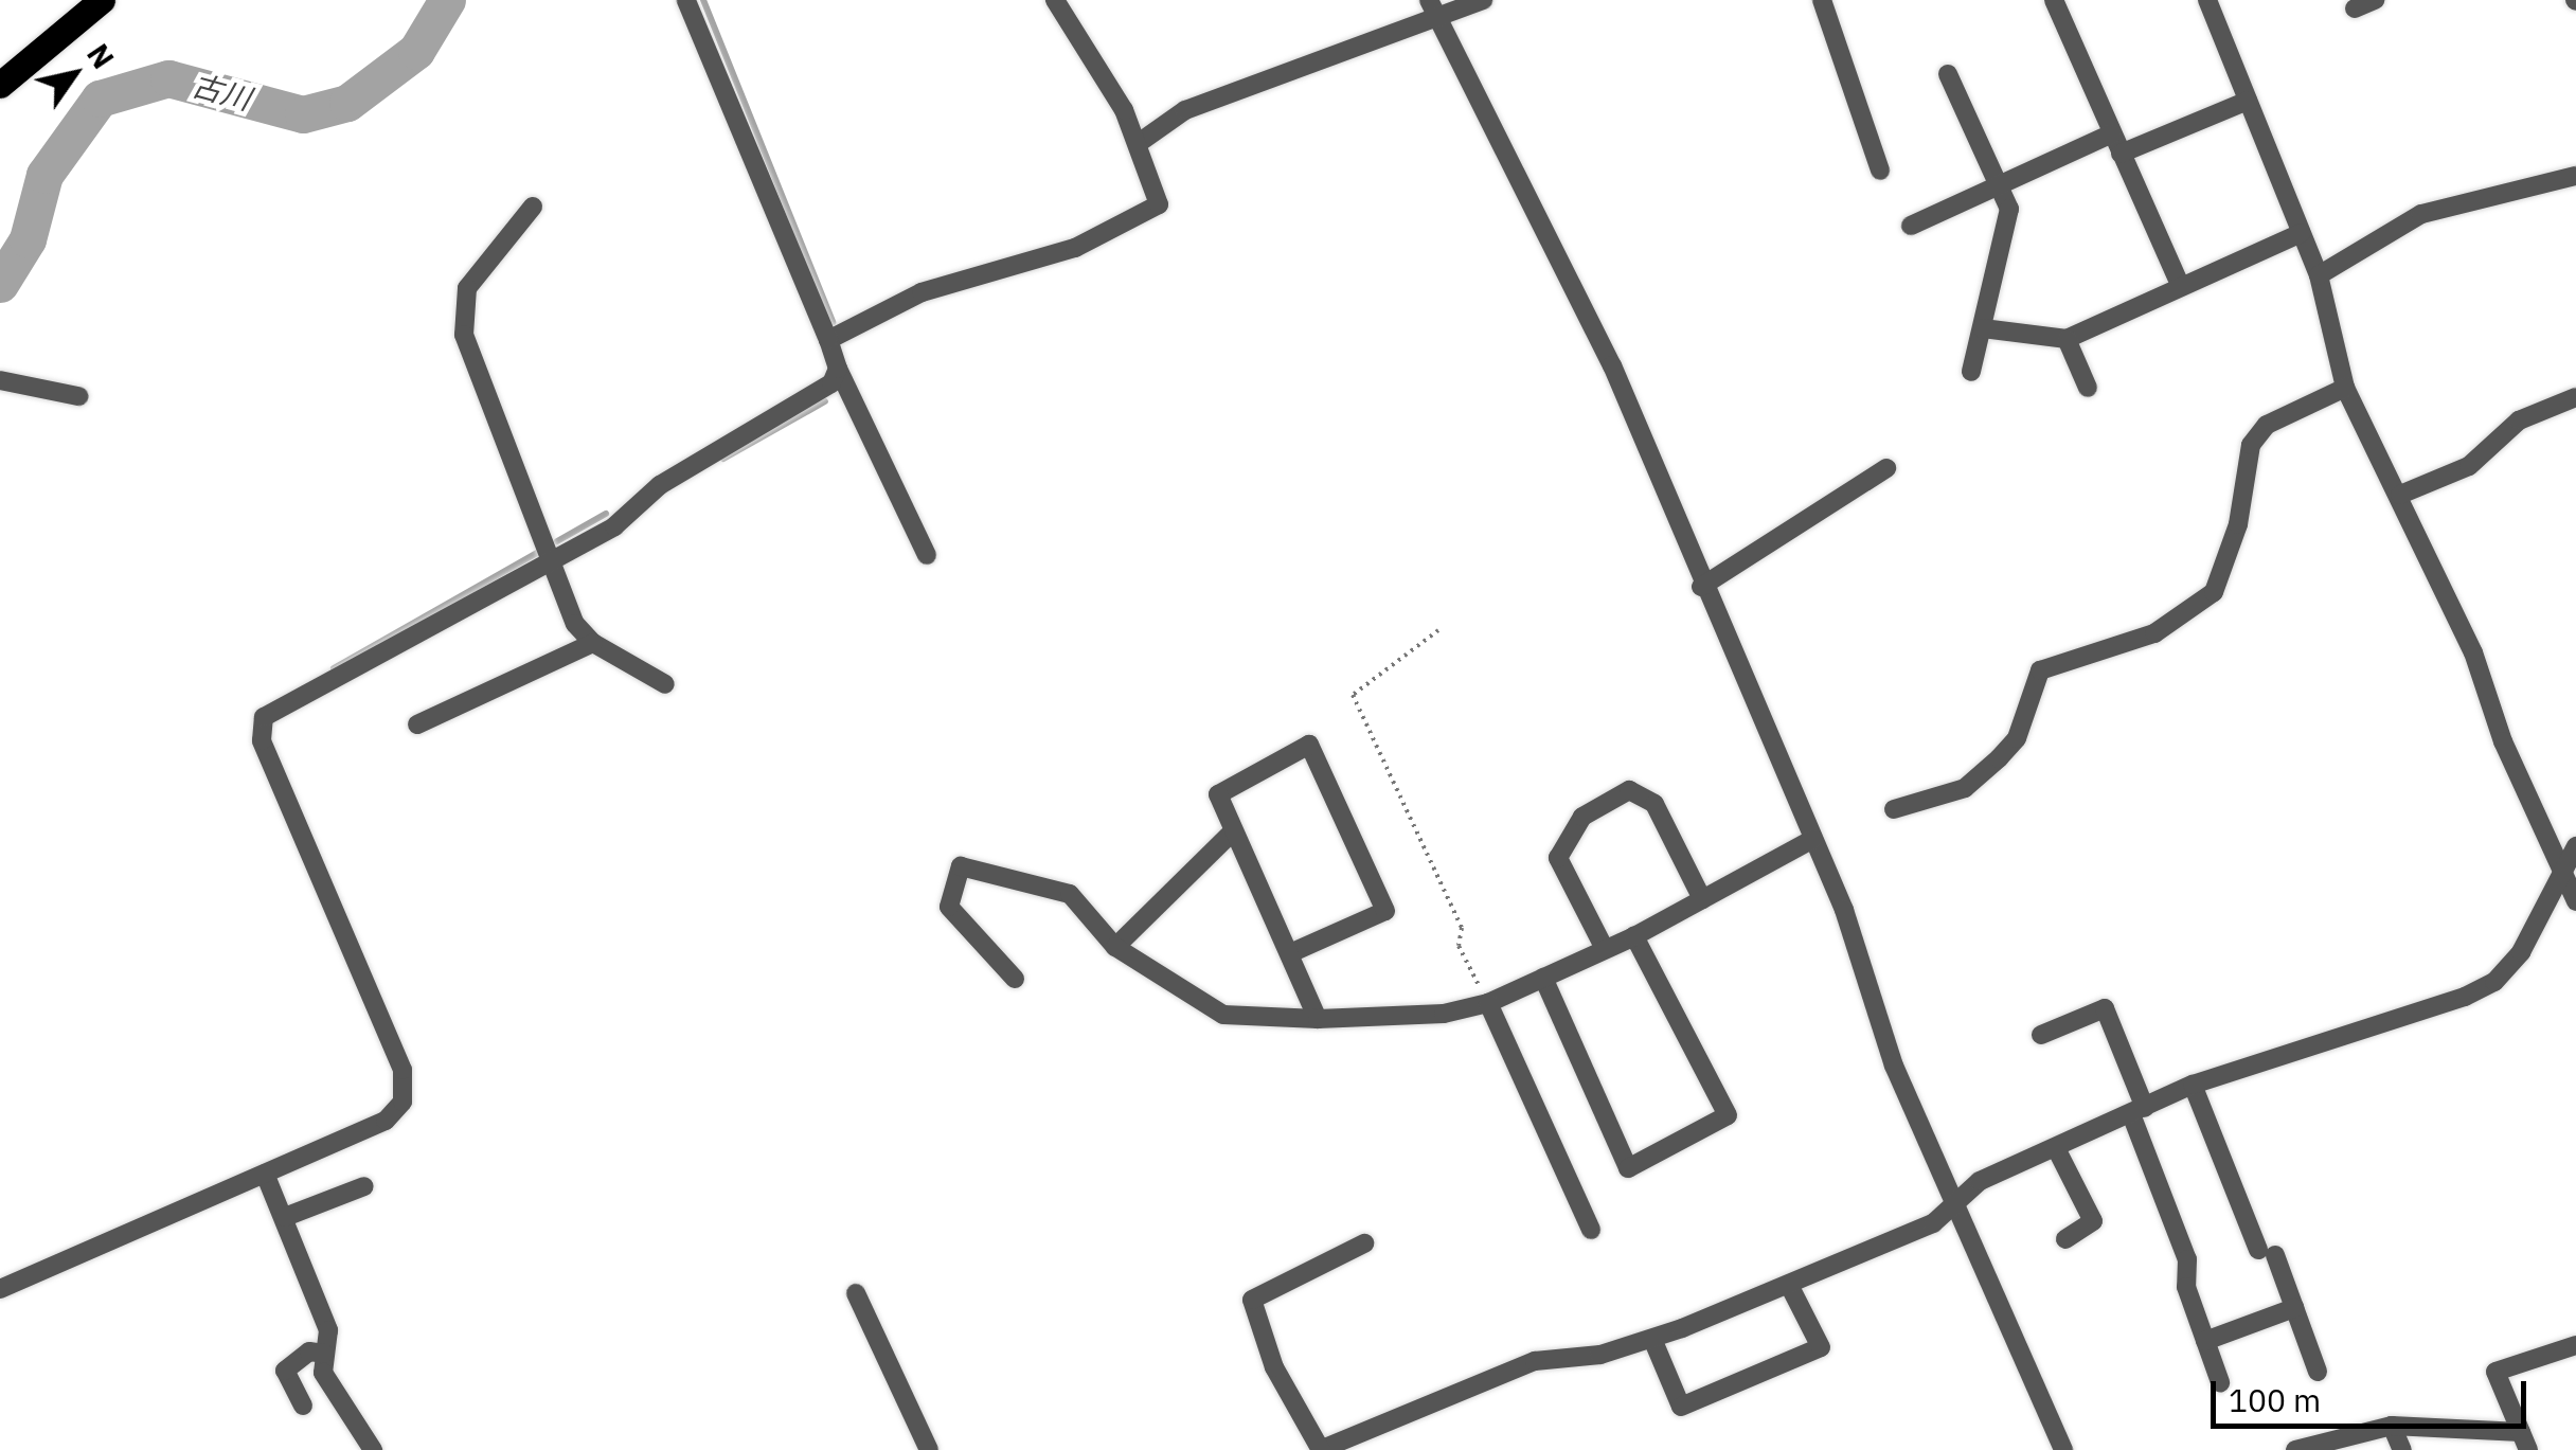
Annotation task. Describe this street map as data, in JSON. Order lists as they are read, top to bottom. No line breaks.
{"water":["古川"],"scale_bar":"100 m","north":"top right"}
